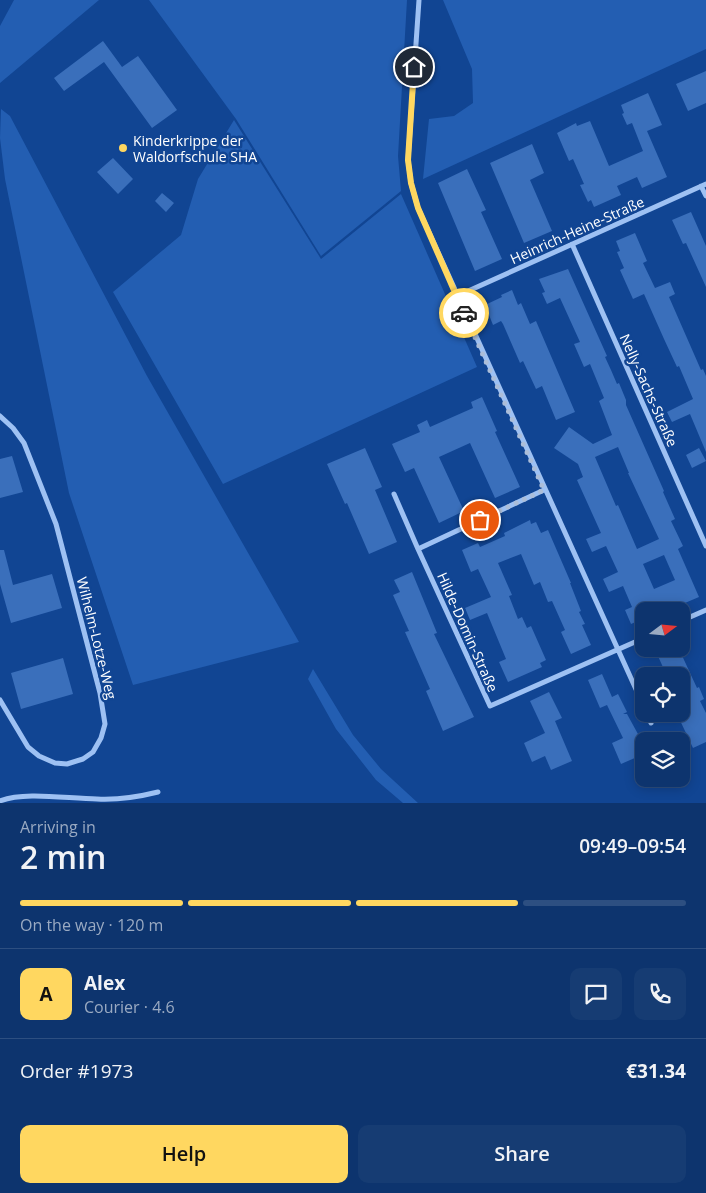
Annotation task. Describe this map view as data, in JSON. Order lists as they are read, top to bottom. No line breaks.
{"streets":{"street":["Heinrich-Heine-Straße","Nelly-Sachs-Straße","Hilde-Domin-Straße","Wilhelm-Lotze-Weg"]},"crossings":[["Heinrich-Heine-Straße","Nelly-Sachs-Straße"]],"places":["Kinderkrippe der Waldorfschule SHA"],"north":"right","page":{"heading":["2 min","Arriving in","09:49–09:54"],"panel":["Alex","Courier · 4.6","Order #1973","€31.34"],"bar":"On the way · 120 m","round":"A","buttons":["Help","Share"]}}
